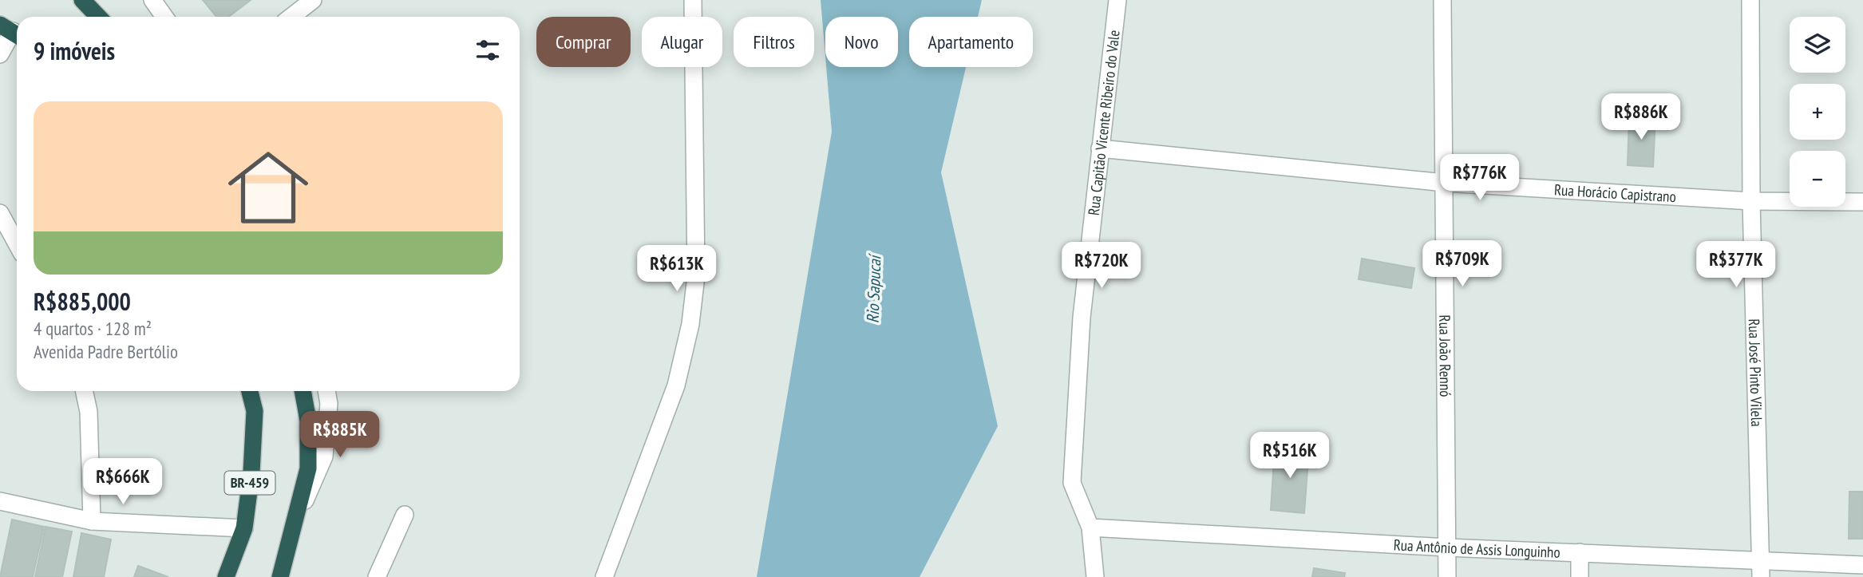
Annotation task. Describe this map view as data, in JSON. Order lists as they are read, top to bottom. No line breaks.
{"streets":{"highway":["BR-459"],"street":["Rua Capitão Vicente Ribeiro do Vale","Rua Horácio Capistrano","Rua João Rennó","Rua José Pinto Vilela","Rua Antônio de Assis Longuinho"]},"crossings":[["Rua Capitão Vicente Ribeiro do Vale","Rua Horácio Capistrano"],["Rua Capitão Vicente Ribeiro do Vale","Rua Antônio de Assis Longuinho"],["Rua Horácio Capistrano","Rua João Rennó"],["Rua Horácio Capistrano","Rua José Pinto Vilela"],["Rua João Rennó","Rua Antônio de Assis Longuinho"],["Rua José Pinto Vilela","Rua Antônio de Assis Longuinho"]],"water":["Rio Sapucaí"],"page":{"map_buttons":["+","−"],"chip":["Comprar","Alugar","Filtros","Novo","Apartamento"],"heading":"9 imóveis","list":[{"name":"R$885,000","note":"4 quartos · 128 m² · Avenida Padre Bertólio"}],"price":["R$886K","R$776K","R$709K","R$377K","R$720K","R$613K","R$885K","R$516K","R$666K"]}}
